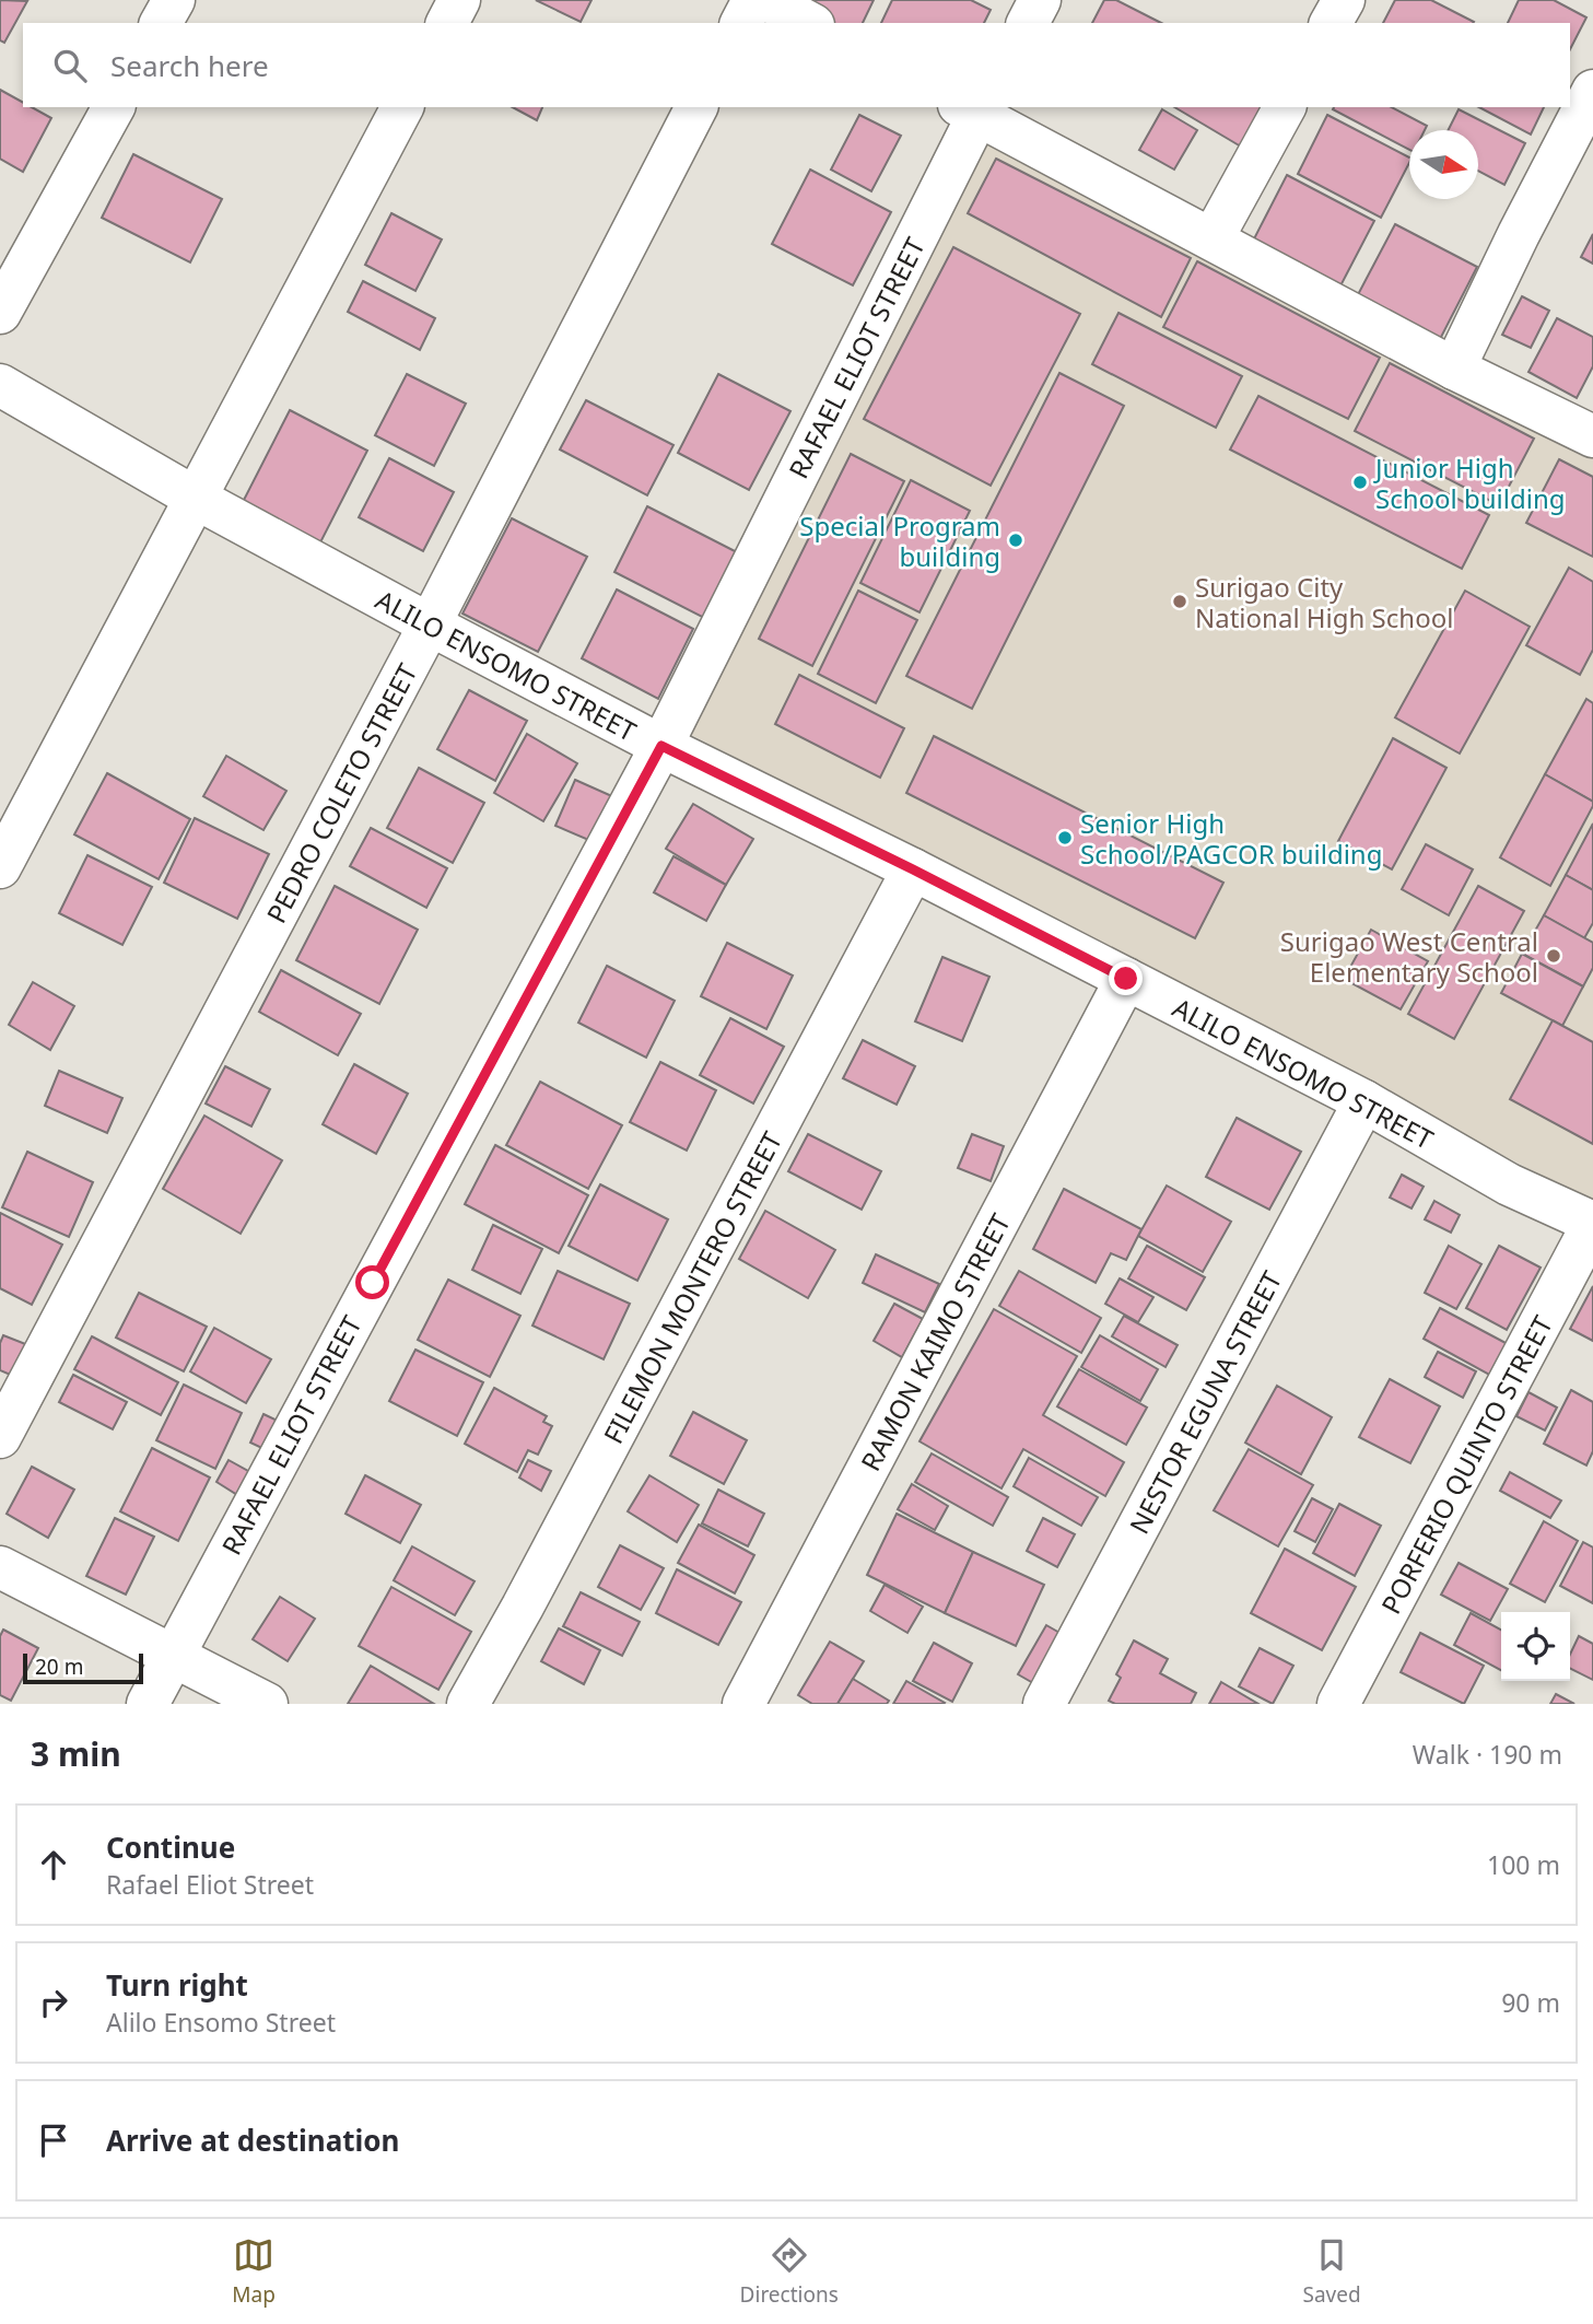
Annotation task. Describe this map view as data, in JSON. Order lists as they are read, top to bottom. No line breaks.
{"streets":{"street":["RAFAEL ELIOT STREET","ALILO ENSOMO STREET","PEDRO COLETO STREET","FILEMON MONTERO STREET","RAMON KAIMO STREET","NESTOR EGUNA STREET","PORFERIO QUINTO STREET"]},"crossings":[["RAFAEL ELIOT STREET","ALILO ENSOMO STREET"],["ALILO ENSOMO STREET","PEDRO COLETO STREET"],["ALILO ENSOMO STREET","FILEMON MONTERO STREET"],["ALILO ENSOMO STREET","RAMON KAIMO STREET"],["ALILO ENSOMO STREET","NESTOR EGUNA STREET"],["ALILO ENSOMO STREET","PORFERIO QUINTO STREET"]],"places":["Junior High School building","Special Program building","Surigao City National High School","Senior High School/PAGCOR building","Surigao West Central Elementary School"],"scale_bar":"20 m","north":"right","page":{"search":"Search here","scale":"20 m","heading":["3 min","Walk · 190 m"],"list":[["Continue","Rafael Eliot Street","100 m"],["Turn right","Alilo Ensomo Street","90 m"],"Arrive at destination"],"nav":["Map","Directions","Saved"]}}
